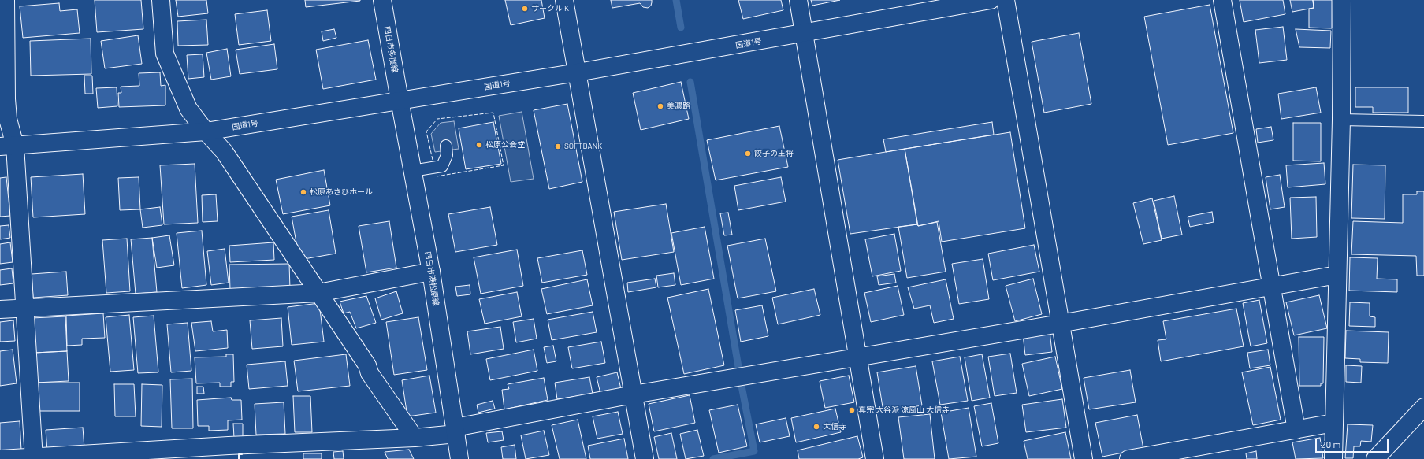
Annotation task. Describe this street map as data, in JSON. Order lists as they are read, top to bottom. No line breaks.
{"streets":{"main road":["国道1号","四日市多度線","四日市港松原線"]},"crossings":[["国道1号","四日市多度線"],["国道1号","四日市港松原線"],["四日市多度線","四日市港松原線"]],"places":["サークル K","美濃路","松原公会堂","SOFTBANK","餃子の王将","松原あさひホール","真宗 大谷派 涼風山 大信寺","大信寺"],"scale_bar":"20 m"}
